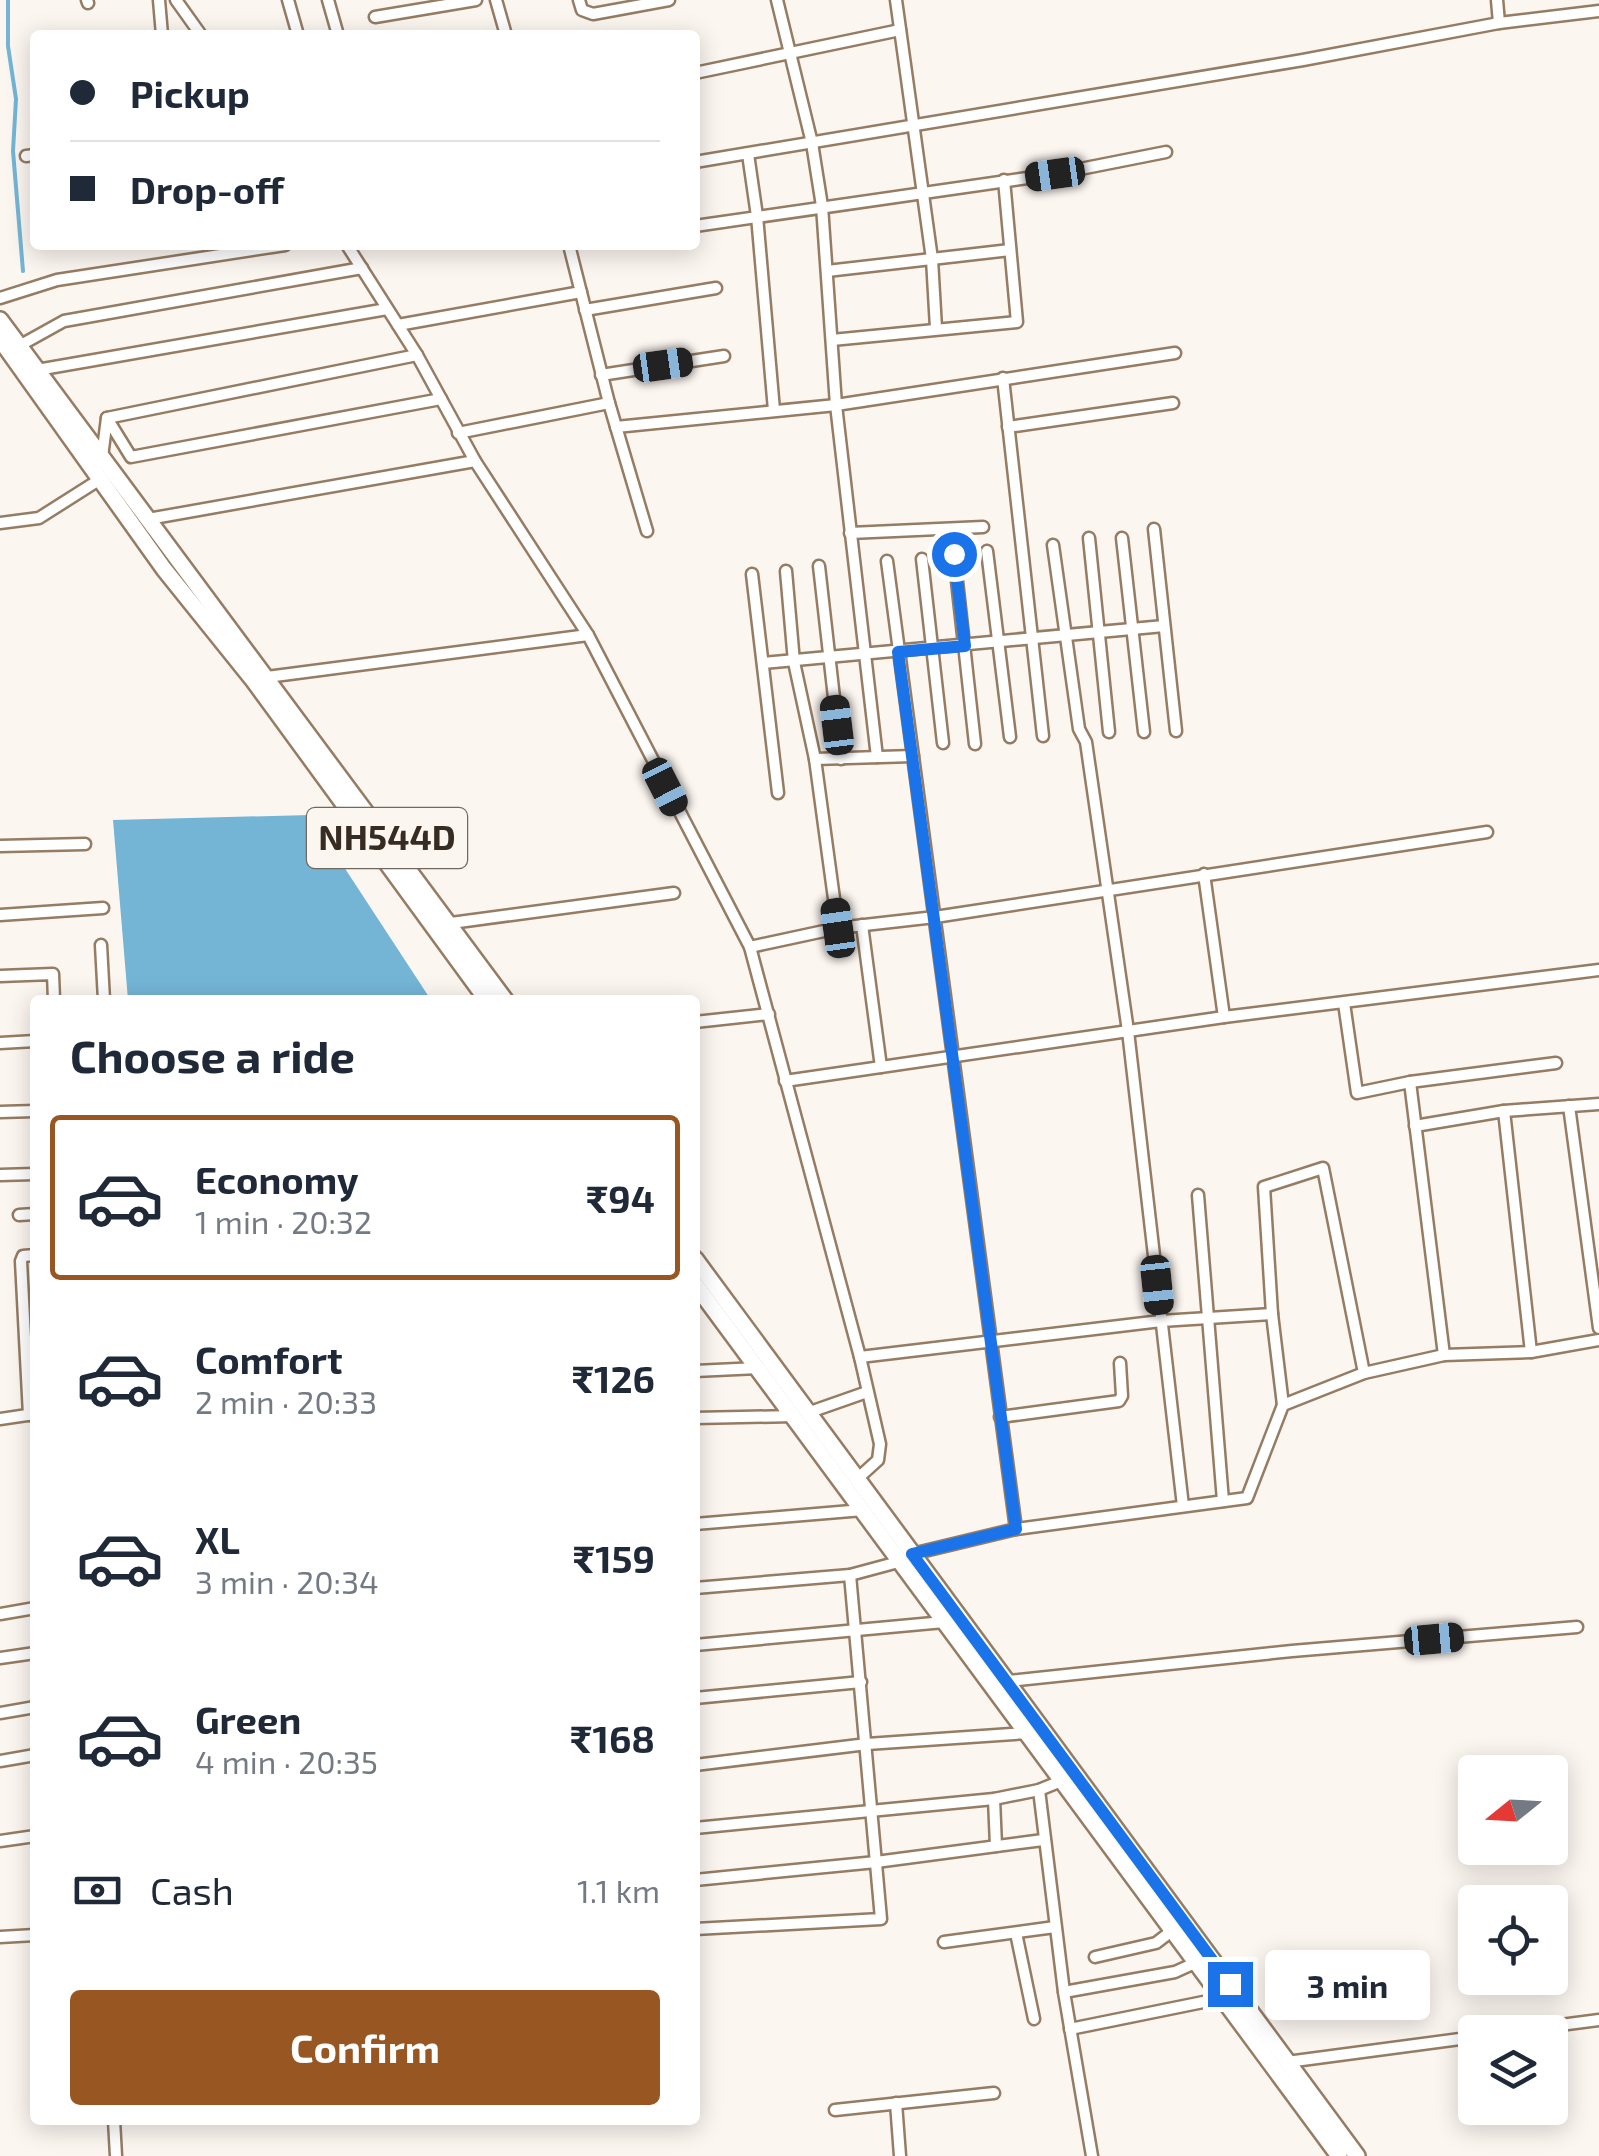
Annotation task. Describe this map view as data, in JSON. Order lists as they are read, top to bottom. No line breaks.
{"streets":{"highway":["NH544D"]},"north":"left","page":{"banner":["Pickup","Drop-off"],"heading":"Choose a ride","list":[{"name":"Economy","note":"1 min · 20:32","value":"₹94"},{"name":"Comfort","note":"2 min · 20:33","value":"₹126"},{"name":"XL","note":"3 min · 20:34","value":"₹159"},{"name":"Green","note":"4 min · 20:35","value":"₹168"}],"pay":["Cash","1.1 km"],"bubble":"3 min","buttons":"Confirm"}}
